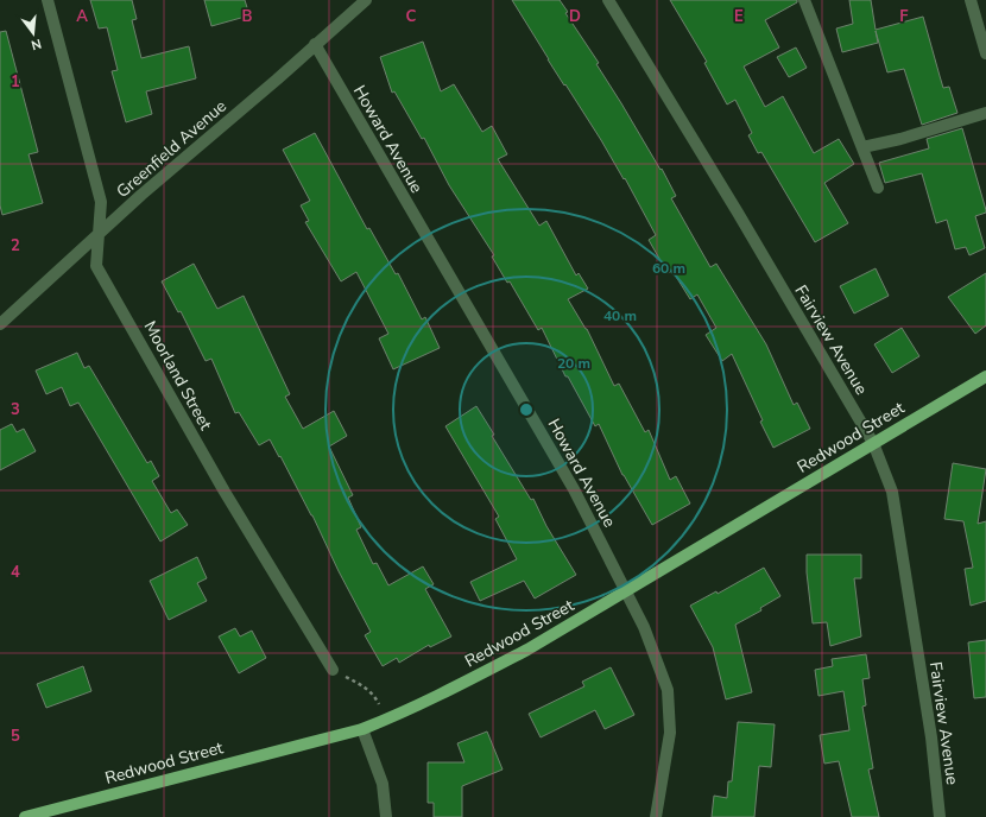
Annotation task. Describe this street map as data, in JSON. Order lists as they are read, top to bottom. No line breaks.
{"streets":{"main road":["Redwood Street"],"street":["Howard Avenue","Greenfield Avenue","Fairview Avenue","Moorland Street"]},"crossings":[["Howard Avenue","Greenfield Avenue"],["Howard Avenue","Redwood Street"],["Greenfield Avenue","Moorland Street"],["Fairview Avenue","Redwood Street"]],"north":"bottom","grid":{"columns":["A","B","C","D","E","F"],"rows":["1","2","3","4","5"]},"rings":["60 m","40 m","20 m"]}
